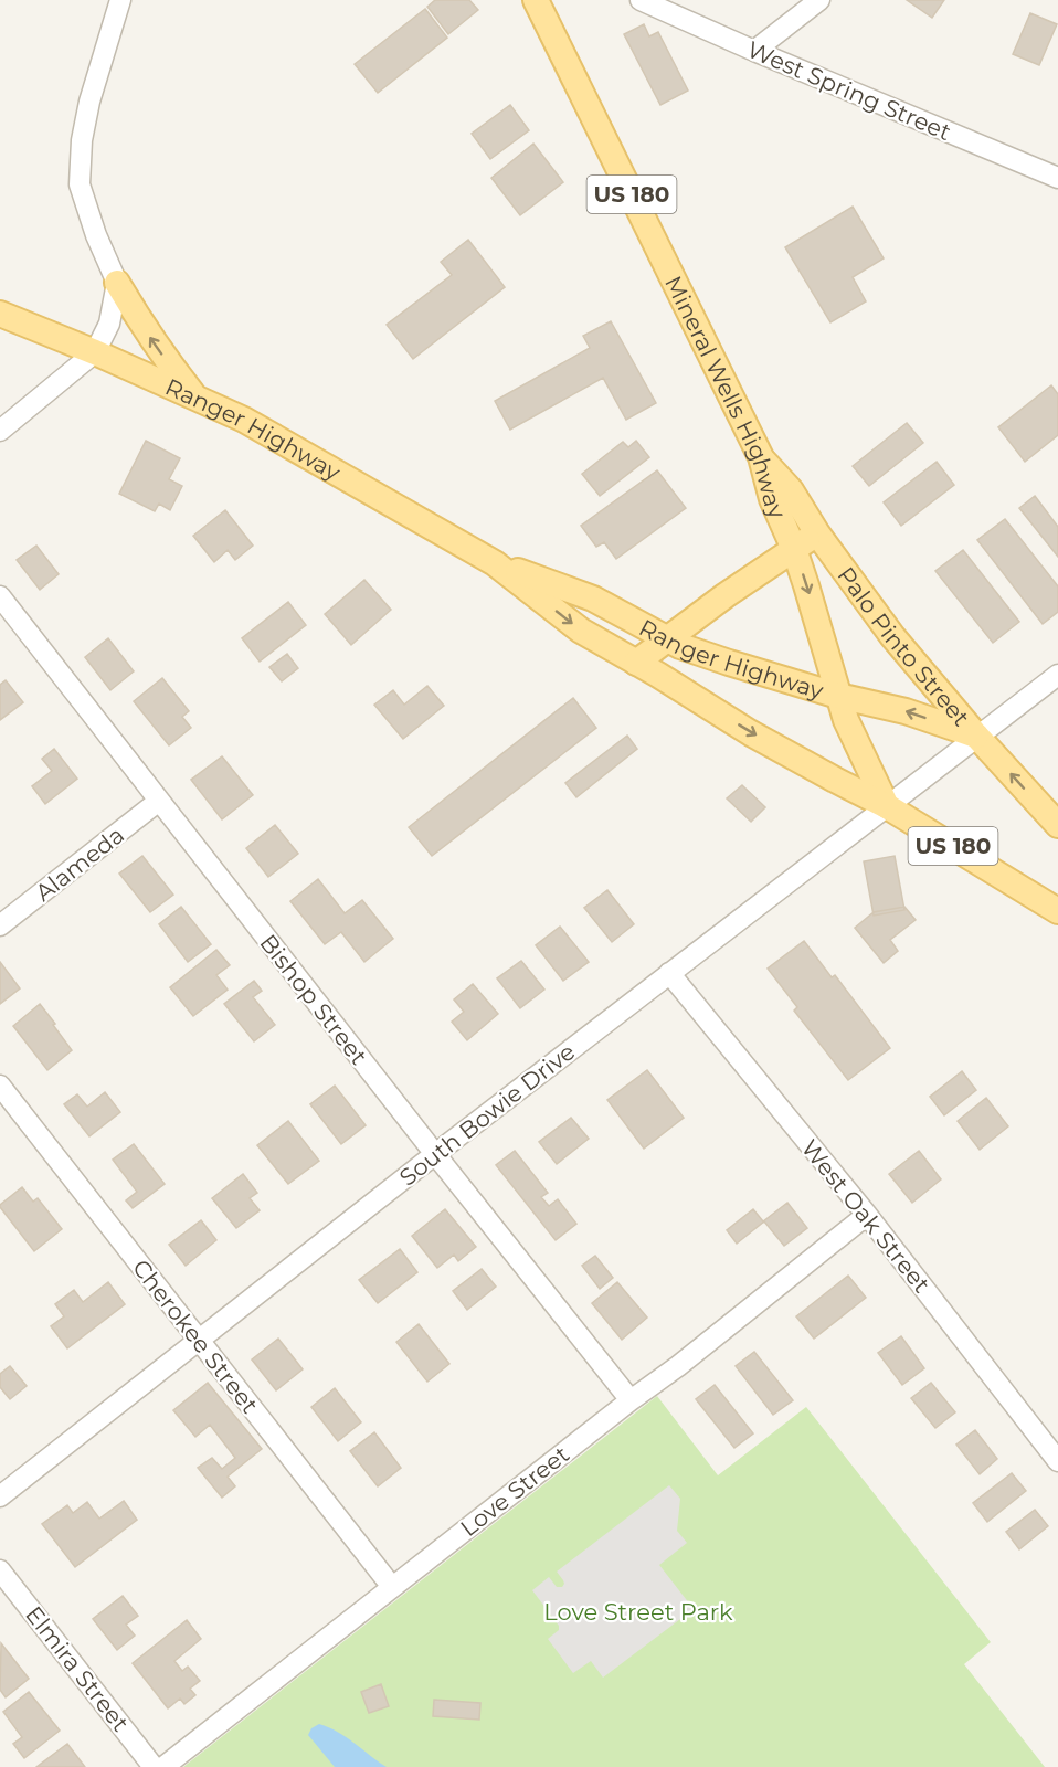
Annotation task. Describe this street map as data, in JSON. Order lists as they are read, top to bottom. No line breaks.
{"streets":{"main road":["US 180","Mineral Wells Highway","Ranger Highway","Palo Pinto Street"],"street":["West Spring Street","Alameda","Bishop Street","South Bowie Drive","West Oak Street","Cherokee Street","Love Street","Elmira Street"]},"crossings":[["US 180","Mineral Wells Highway"],["US 180","Ranger Highway"],["US 180","South Bowie Drive"],["Mineral Wells Highway","Ranger Highway"],["Mineral Wells Highway","Palo Pinto Street"],["Mineral Wells Highway","South Bowie Drive"],["Ranger Highway","Palo Pinto Street"],["Ranger Highway","South Bowie Drive"],["Palo Pinto Street","South Bowie Drive"],["Alameda","Bishop Street"],["Bishop Street","South Bowie Drive"],["Bishop Street","Love Street"],["South Bowie Drive","West Oak Street"],["South Bowie Drive","Cherokee Street"],["West Oak Street","Love Street"],["Cherokee Street","Love Street"]],"parks":["Love Street Park"]}
